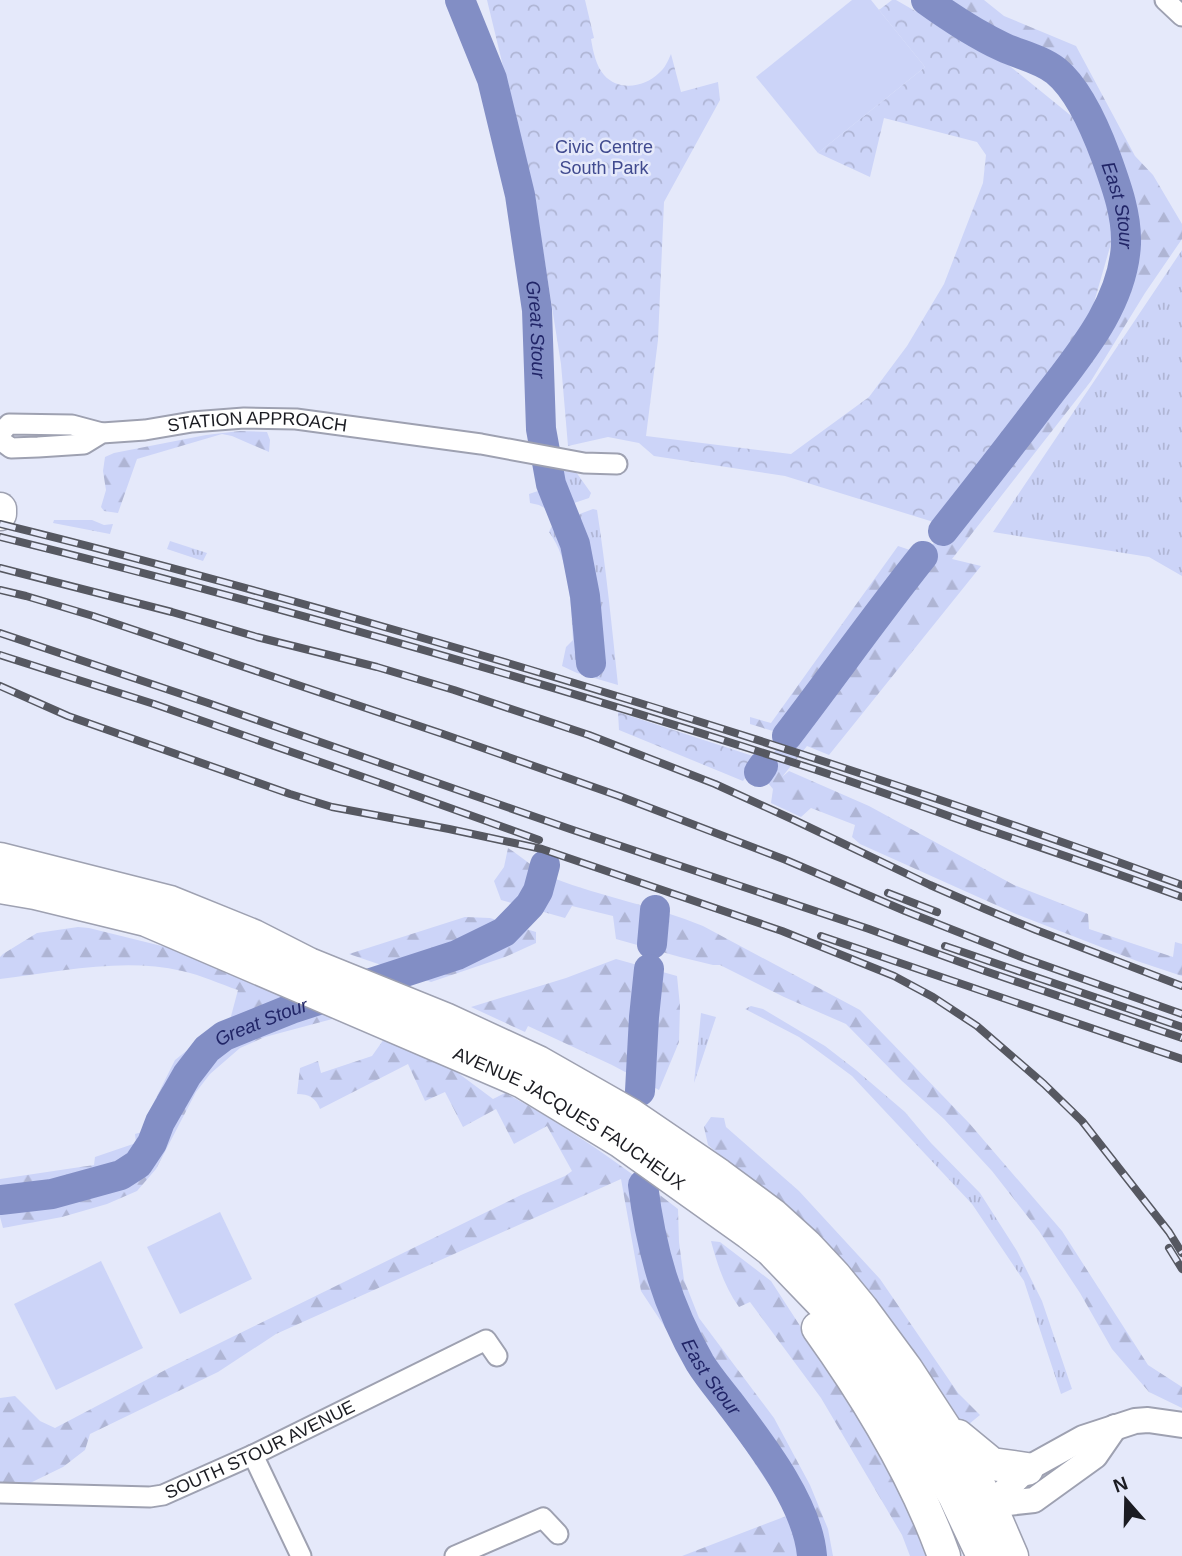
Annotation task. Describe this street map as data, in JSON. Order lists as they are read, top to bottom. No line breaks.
{"streets":{"main road":["AVENUE JACQUES FAUCHEUX"],"street":["STATION APPROACH","SOUTH STOUR AVENUE"]},"water":["East Stour","Great Stour"],"parks":["Civic Centre South Park"],"north":"top"}
